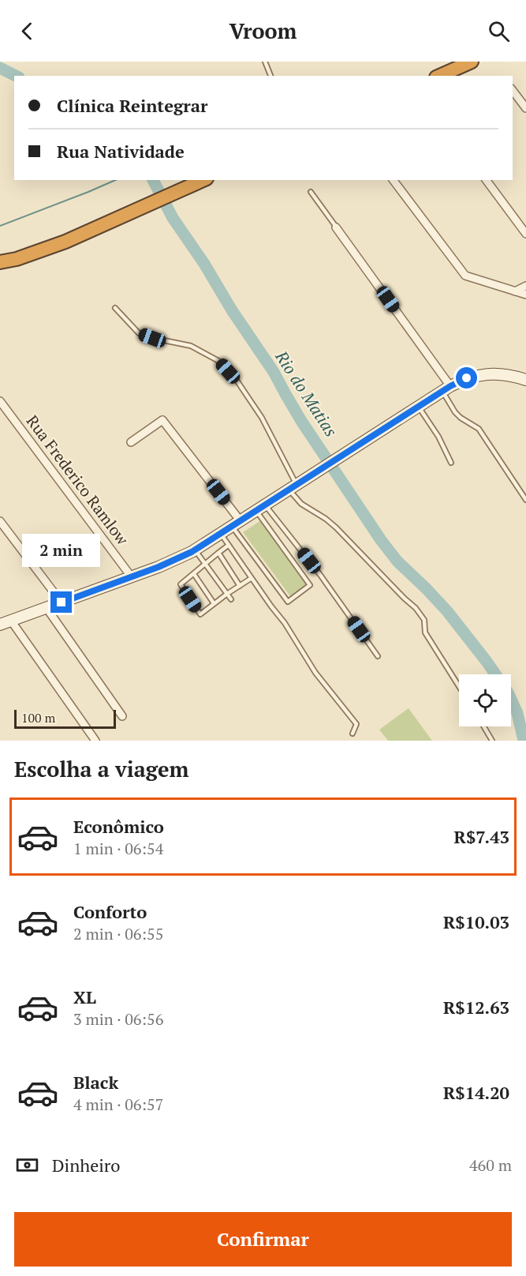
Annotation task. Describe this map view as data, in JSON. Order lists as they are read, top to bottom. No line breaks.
{"streets":{"street":["Rua Frederico Ramlow"]},"water":["Rio do Matias"],"scale_bar":"100 m","page":{"header":"Vroom","banner":["Clínica Reintegrar","Rua Natividade"],"bubble":"2 min","scale":"100 m","heading":"Escolha a viagem","list":[{"name":"Econômico","note":"1 min · 06:54","value":"R$7.43"},{"name":"Conforto","note":"2 min · 06:55","value":"R$10.03"},{"name":"XL","note":"3 min · 06:56","value":"R$12.63"},{"name":"Black","note":"4 min · 06:57","value":"R$14.20"}],"pay":["Dinheiro","460 m"],"buttons":"Confirmar"}}
